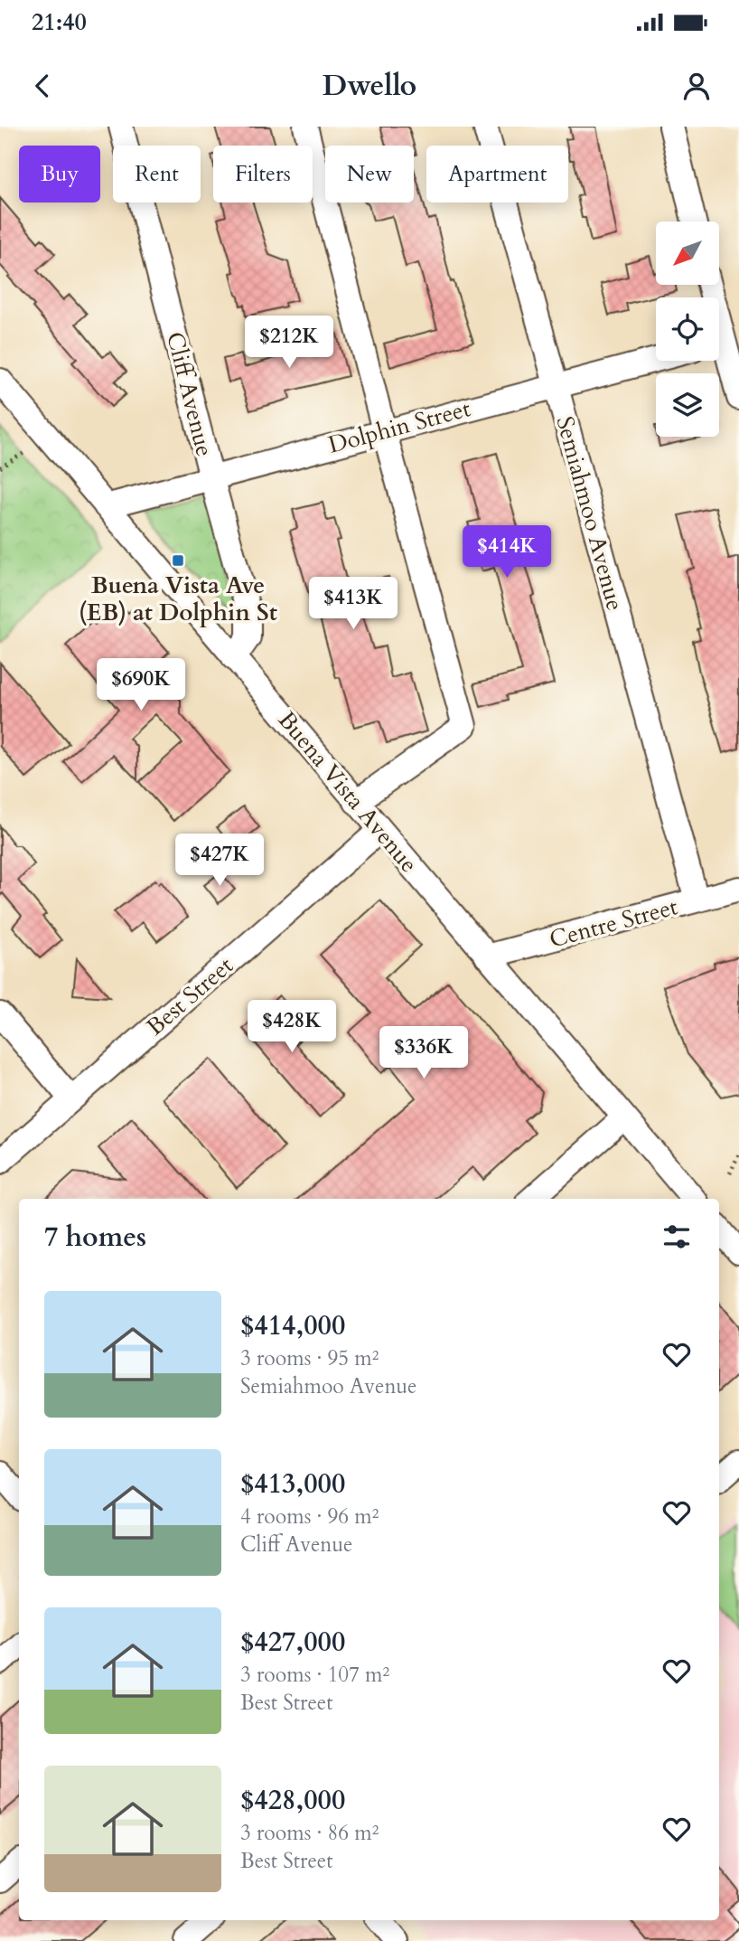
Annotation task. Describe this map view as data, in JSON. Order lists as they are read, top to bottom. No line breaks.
{"streets":{"street":["Cliff Avenue","Dolphin Street","Semiahmoo Avenue","Buena Vista Avenue","Centre Street","Best Street"]},"crossings":[["Cliff Avenue","Dolphin Street"],["Cliff Avenue","Buena Vista Avenue"],["Dolphin Street","Semiahmoo Avenue"],["Dolphin Street","Buena Vista Avenue"],["Semiahmoo Avenue","Centre Street"],["Buena Vista Avenue","Centre Street"],["Buena Vista Avenue","Best Street"]],"places":{"transit":["Buena Vista Ave (EB) at Dolphin St"]},"north":"bottom left","page":{"status":"21:40","header":"Dwello","chip":["Buy","Rent","Filters","New","Apartment"],"price":["$212K","$414K","$413K","$690K","$427K","$428K","$336K"],"heading":"7 homes","list":[{"name":"$414,000","note":"3 rooms · 95 m² · Semiahmoo Avenue"},{"name":"$413,000","note":"4 rooms · 96 m² · Cliff Avenue"},{"name":"$427,000","note":"3 rooms · 107 m² · Best Street"},{"name":"$428,000","note":"3 rooms · 86 m² · Best Street"}]}}
